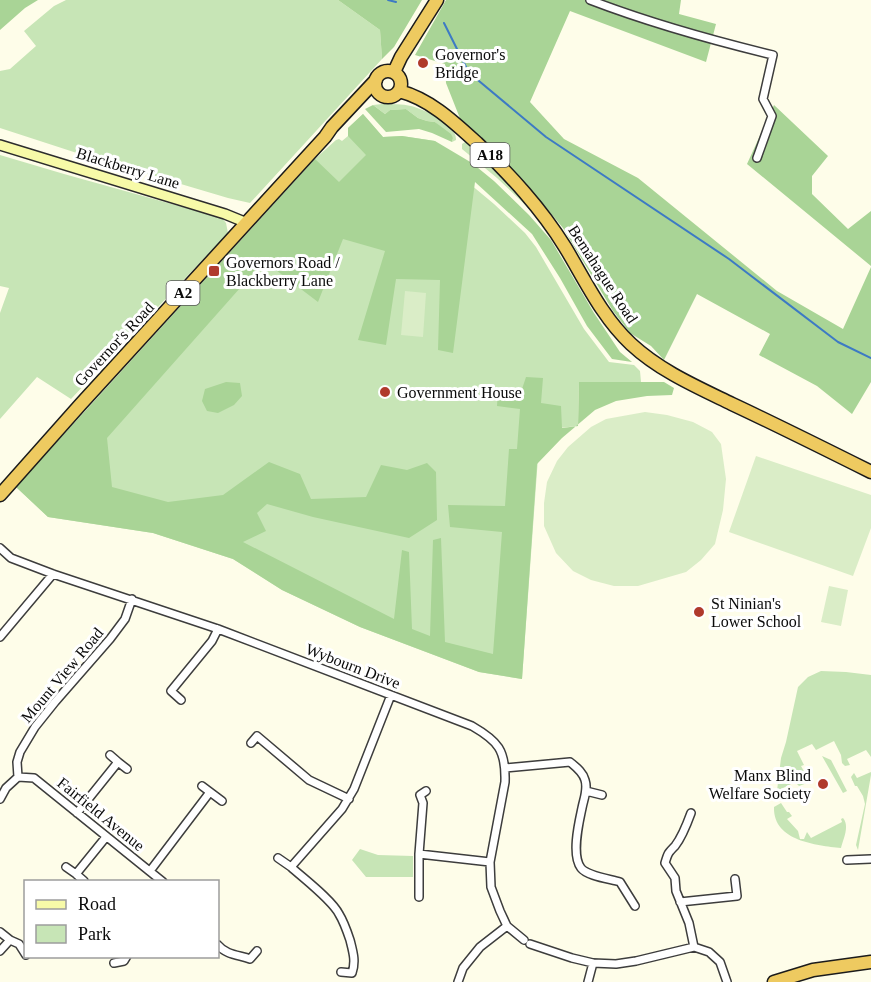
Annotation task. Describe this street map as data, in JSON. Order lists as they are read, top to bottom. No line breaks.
{"streets":{"highway":["A18","Bemahague Road","A2","Governor's Road"],"main road":["Blackberry Lane"],"street":["Wybourn Drive","Mount View Road","Fairfield Avenue"]},"crossings":[["Blackberry Lane","Governor's Road"],["Bemahague Road","A2"],["Bemahague Road","Governor's Road"],["A2","Governor's Road"],["Wybourn Drive","Mount View Road"],["Mount View Road","Fairfield Avenue"]],"places":{"other":["Governor's Bridge","Government House","St Ninian's Lower School","Manx Blind Welfare Society"],"transit":["Governors Road / Blackberry Lane"]},"legend":["Road","Park"]}
